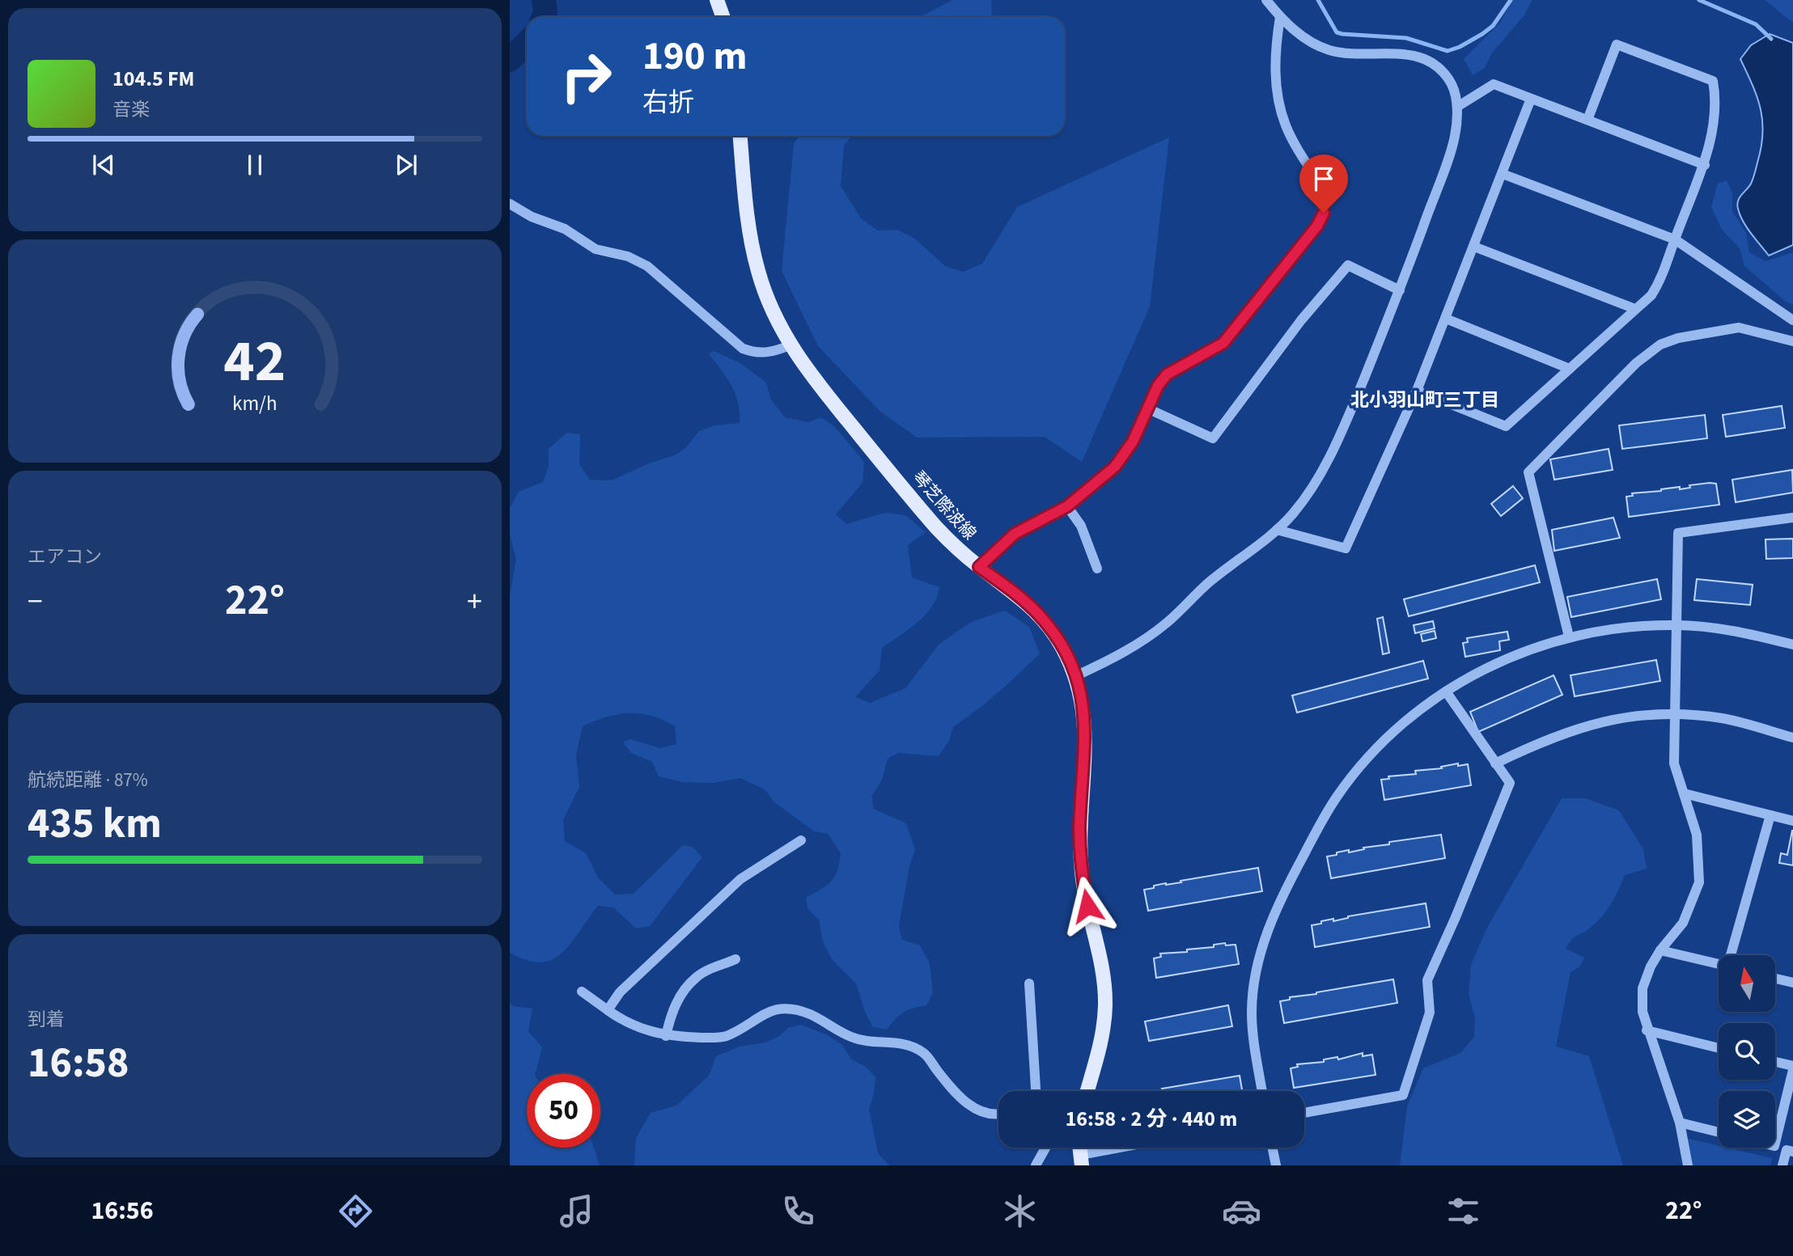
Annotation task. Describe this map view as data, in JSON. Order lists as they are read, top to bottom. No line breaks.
{"streets":{"main road":["琴芝際波線"]},"districts":["北小羽山町三丁目"],"north":"top","page":{"turn":["190 m","右折"],"song":["104.5 FM","音楽"],"tile":["エアコン",["航続距離 · 87%","435 km"],["到着","16:58"]],"heat":["−","22°","+"],"limit":"50","trip":"16:58 · 2 分 · 440 m","tabs":["16:56","22°"],"gauge":["42","km/h"]}}
